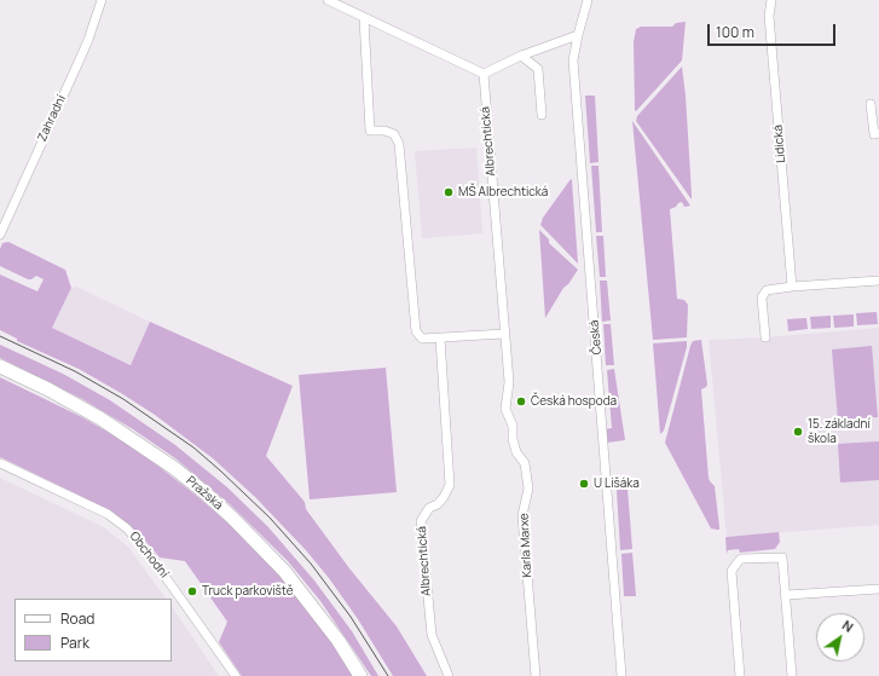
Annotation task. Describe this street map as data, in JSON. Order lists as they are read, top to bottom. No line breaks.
{"streets":{"main road":["Pražská"],"street":["Zahradní","Albrechtická","Lidická","Česká","Karla Marxe","Obchodní"]},"crossings":[["Albrechtická","Karla Marxe"]],"places":["MŠ Albrechtická","Česká hospoda","15. základní škola","U Lišáka","Truck parkoviště"],"legend":["Road","Park"],"scale_bar":"100 m","north":"top right"}
